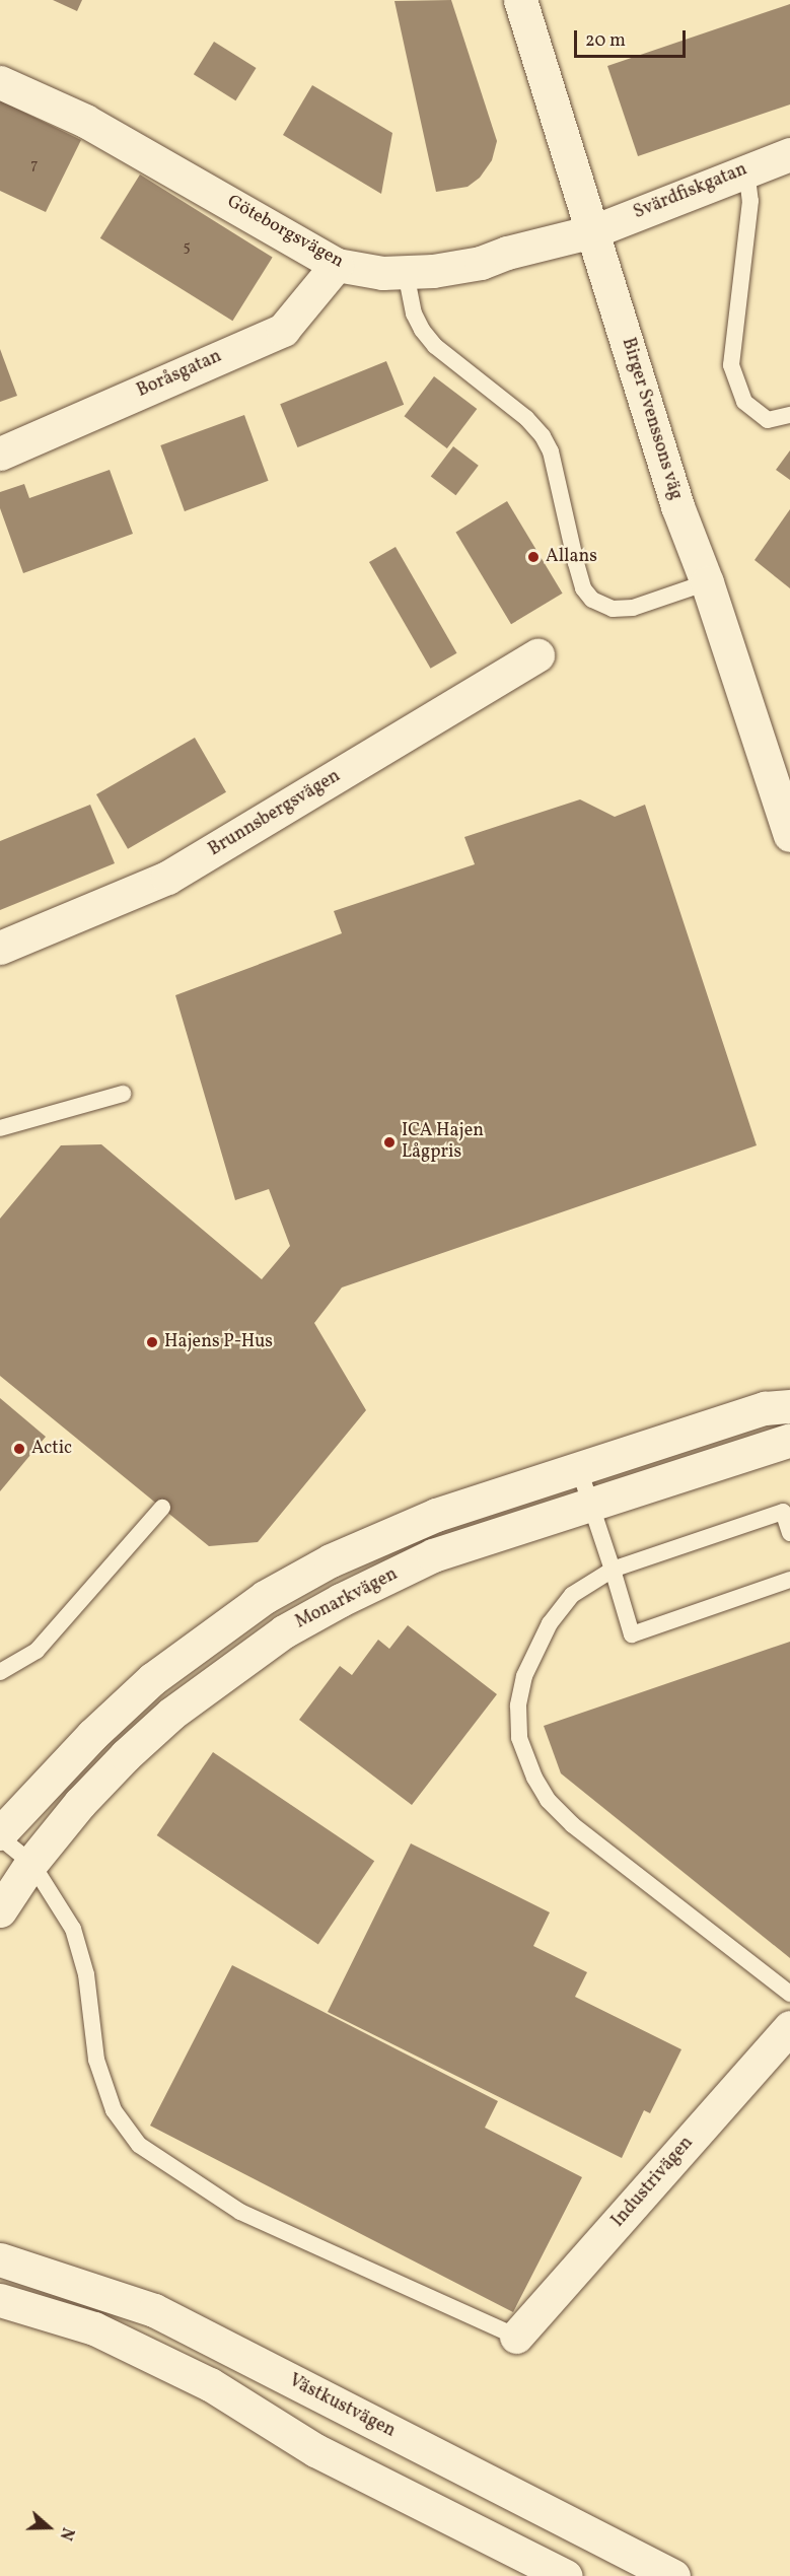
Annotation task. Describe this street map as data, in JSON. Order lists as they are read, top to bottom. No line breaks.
{"streets":{"street":["Svärdfiskgatan","Göteborgsvägen","Boråsgatan","Birger Svenssons väg","Brunnsbergsvägen","Monarkvägen","Industrivägen","Västkustvägen"]},"crossings":[["Svärdfiskgatan","Göteborgsvägen"],["Svärdfiskgatan","Birger Svenssons väg"],["Göteborgsvägen","Boråsgatan"],["Göteborgsvägen","Birger Svenssons väg"]],"places":["Allans","ICA Hajen Lågpris","Hajens P-Hus","Actic"],"house_numbers":["7","5"],"scale_bar":"20 m","north":"right"}
